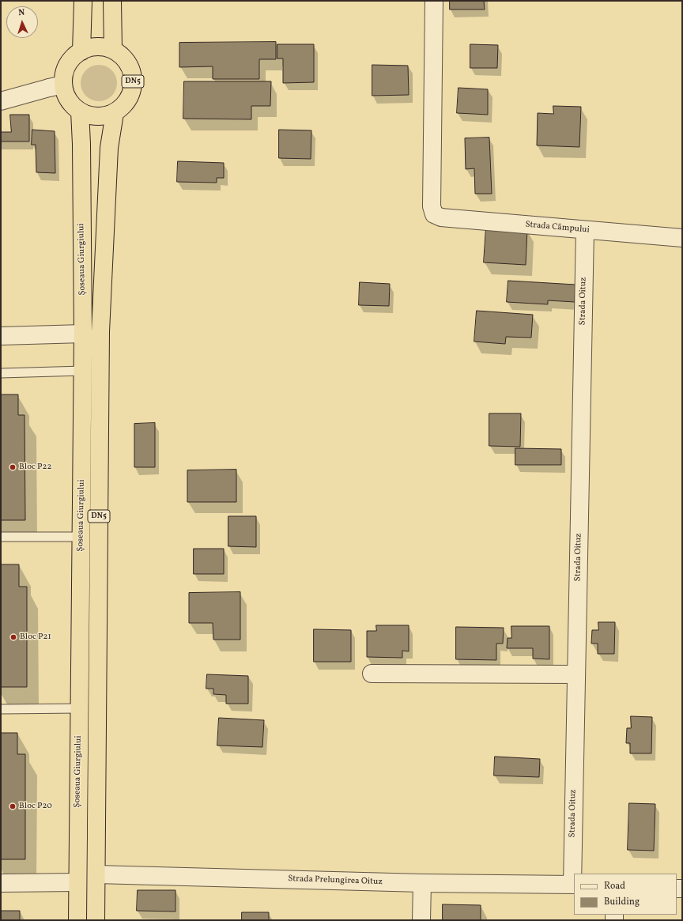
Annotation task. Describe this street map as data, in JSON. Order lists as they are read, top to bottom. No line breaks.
{"streets":{"highway":["DN5","Șoseaua Giurgiului"],"street":["Strada Câmpului","Strada Oituz","Strada Prelungirea Oituz"]},"crossings":[["DN5","Șoseaua Giurgiului"],["Strada Câmpului","Strada Oituz"],["Șoseaua Giurgiului","Strada Prelungirea Oituz"],["Strada Oituz","Strada Prelungirea Oituz"]],"places":["Bloc P22","Bloc P21","Bloc P20"],"legend":["Road","Building"],"north":"top"}
